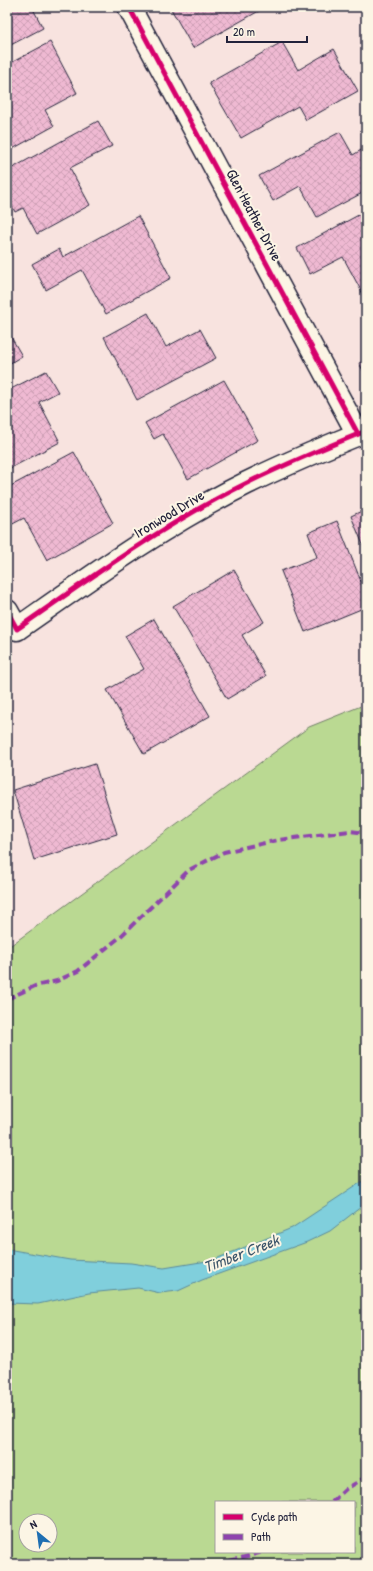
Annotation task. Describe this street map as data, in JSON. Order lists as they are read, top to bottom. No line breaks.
{"streets":{"street":["Glen Heather Drive","Ironwood Drive"]},"crossings":[["Glen Heather Drive","Ironwood Drive"]],"water":["Timber Creek"],"legend":["Cycle path","Path"],"scale_bar":"20 m","north":"top left"}
